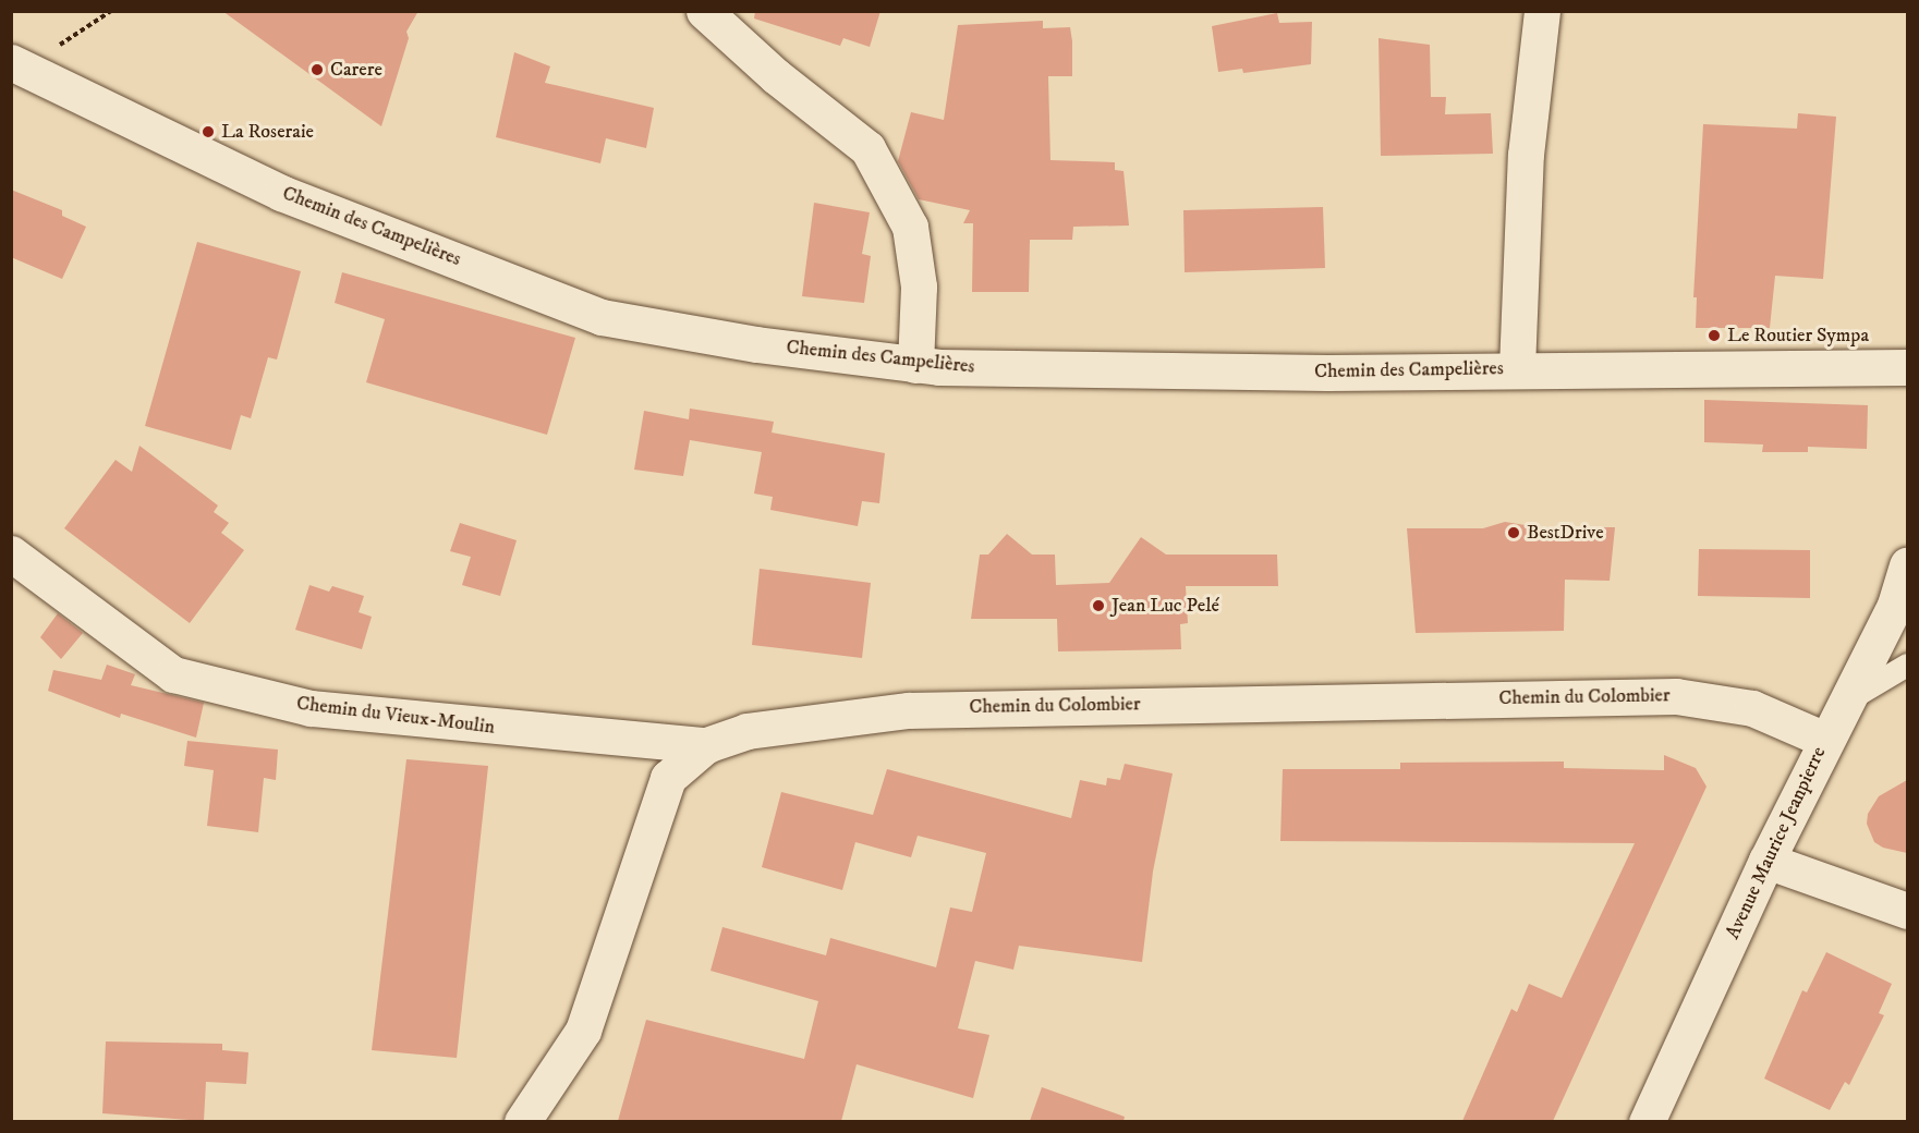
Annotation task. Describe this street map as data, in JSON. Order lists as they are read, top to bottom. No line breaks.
{"streets":{"street":["Chemin des Campelières","Chemin du Colombier","Chemin du Vieux-Moulin","Avenue Maurice Jeanpierre"]},"crossings":[["Chemin du Colombier","Chemin du Vieux-Moulin"],["Chemin du Colombier","Avenue Maurice Jeanpierre"]],"places":["Carere","La Roseraie","Le Routier Sympa","BestDrive","Jean Luc Pelé"]}
